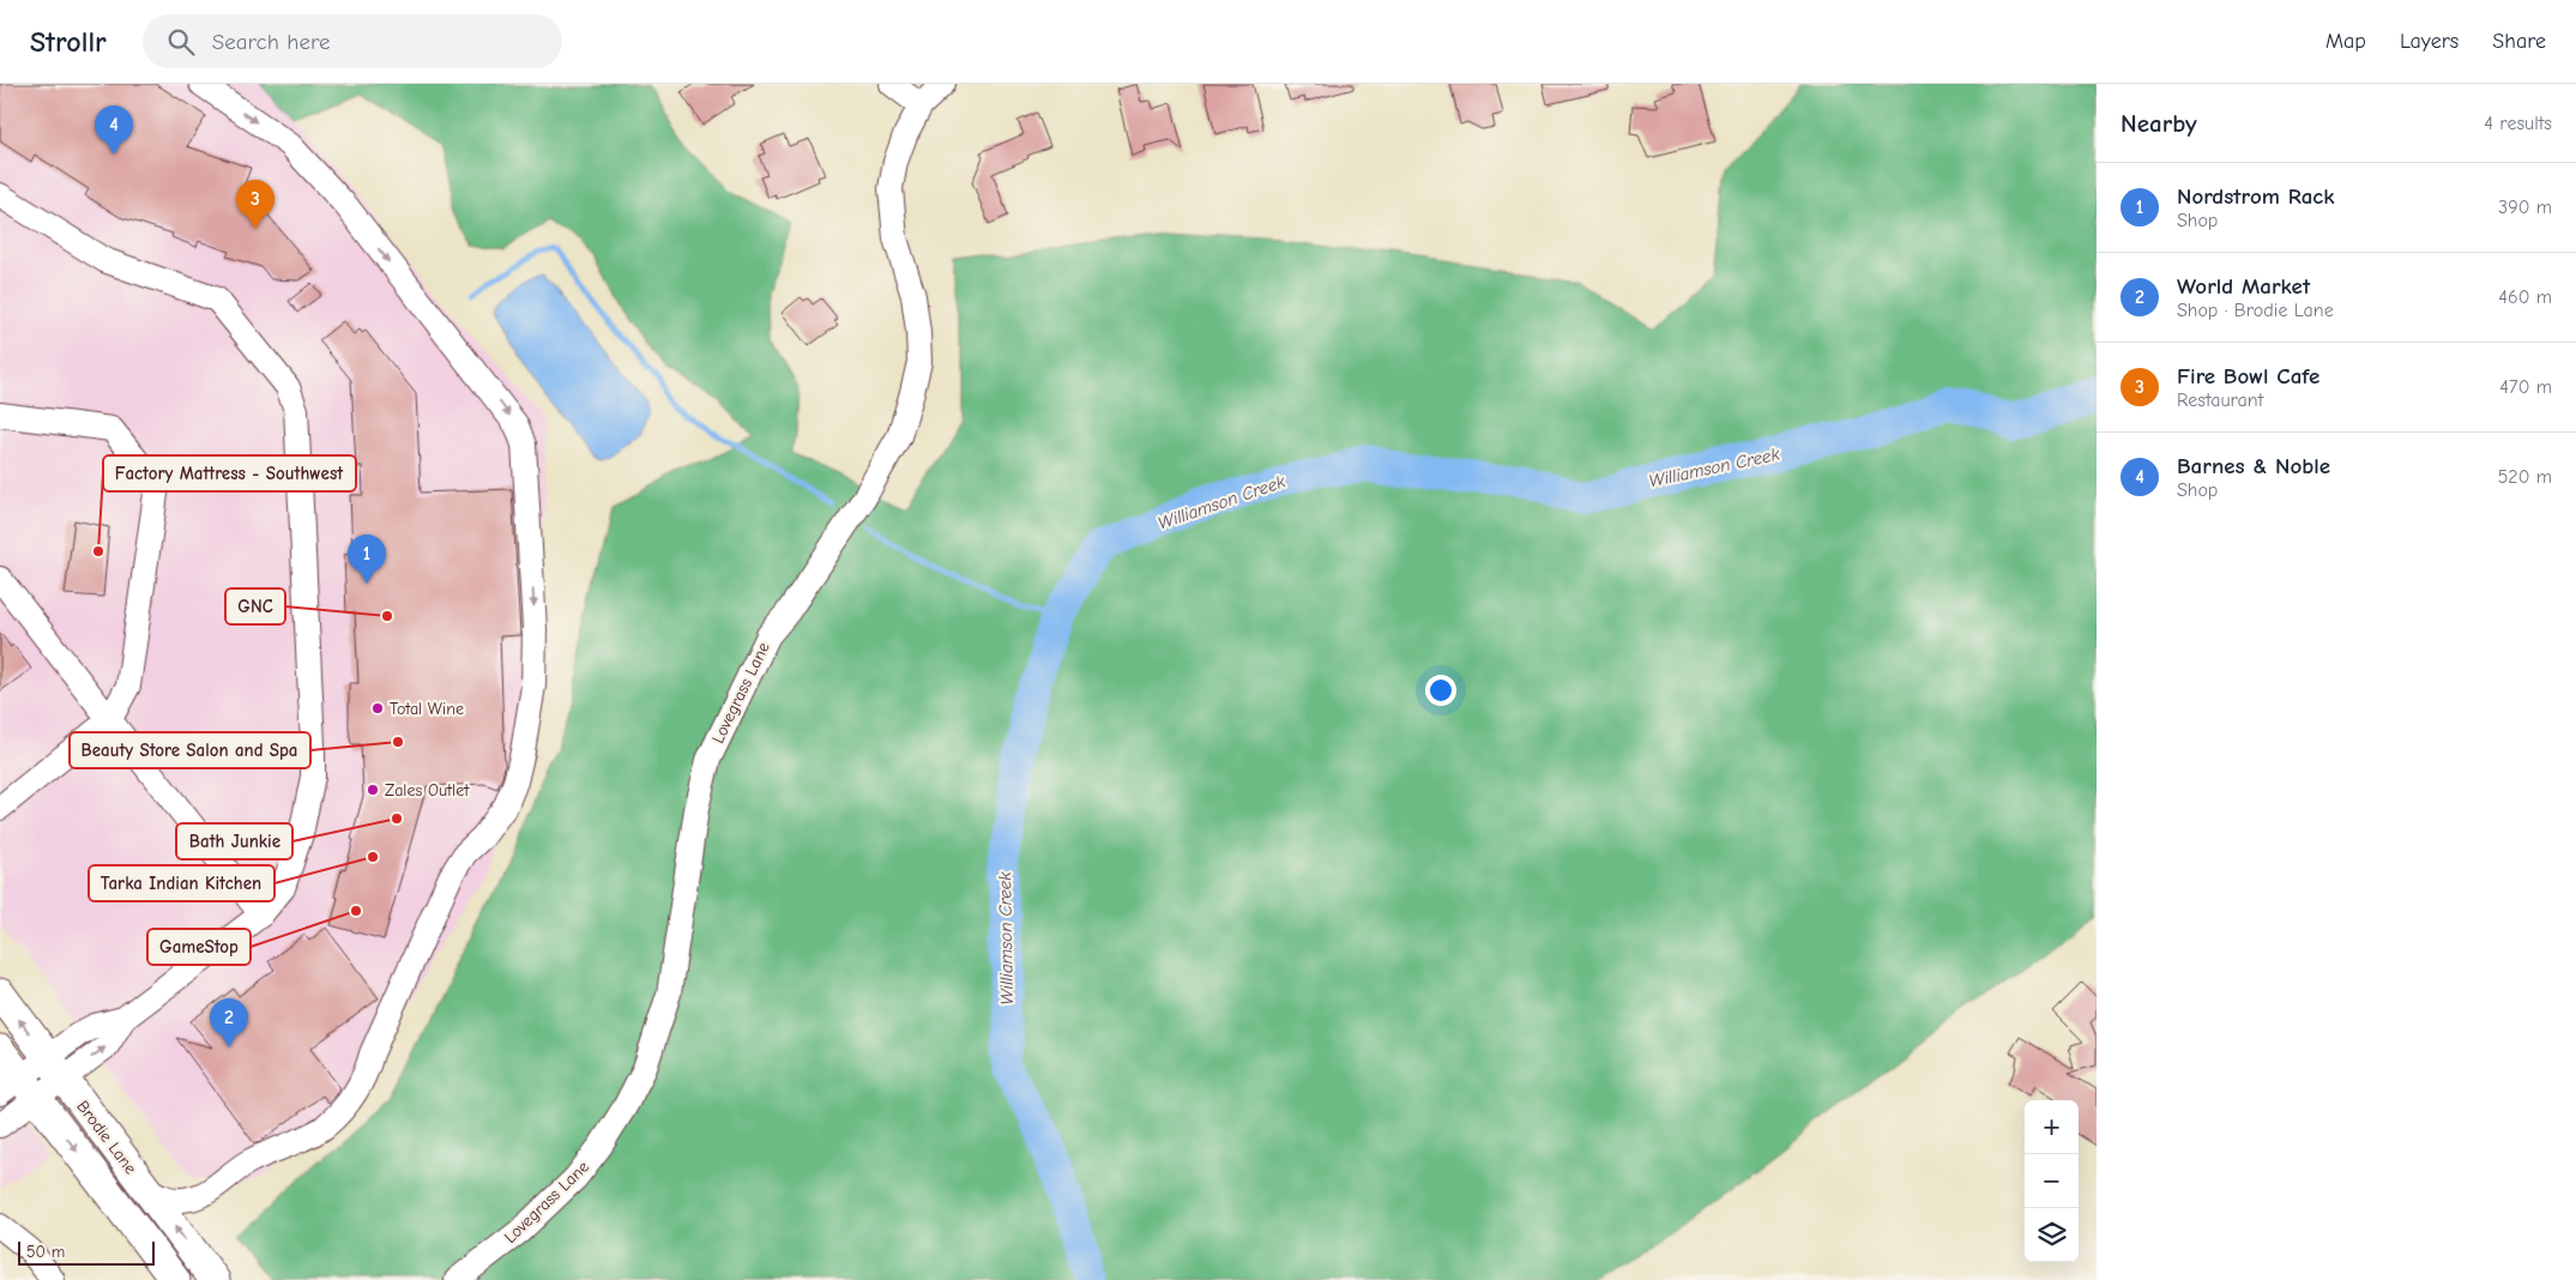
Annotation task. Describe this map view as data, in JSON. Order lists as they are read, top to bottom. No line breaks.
{"streets":{"main road":["Brodie Lane"],"street":["Lovegrass Lane"]},"water":["Williamson Creek"],"places":["Factory Mattress - Southwest","GNC","Total Wine","Beauty Store Salon and Spa","Zales Outlet","Bath Junkie","Tarka Indian Kitchen","GameStop"],"scale_bar":"50 m","page":{"header":"Strollr","search":"Search here","nav":["Map","Layers","Share"],"heading":["Nearby","4 results"],"pins":["4","3","1","2"],"list":[{"mark":"1","name":"Nordstrom Rack","note":"Shop","value":"390 m"},{"mark":"2","name":"World Market","note":"Shop · Brodie Lane","value":"460 m"},{"mark":"3","name":"Fire Bowl Cafe","note":"Restaurant","value":"470 m"},{"mark":"4","name":"Barnes & Noble","note":"Shop","value":"520 m"}],"map_buttons":["+","−"],"scale":"50 m"}}
